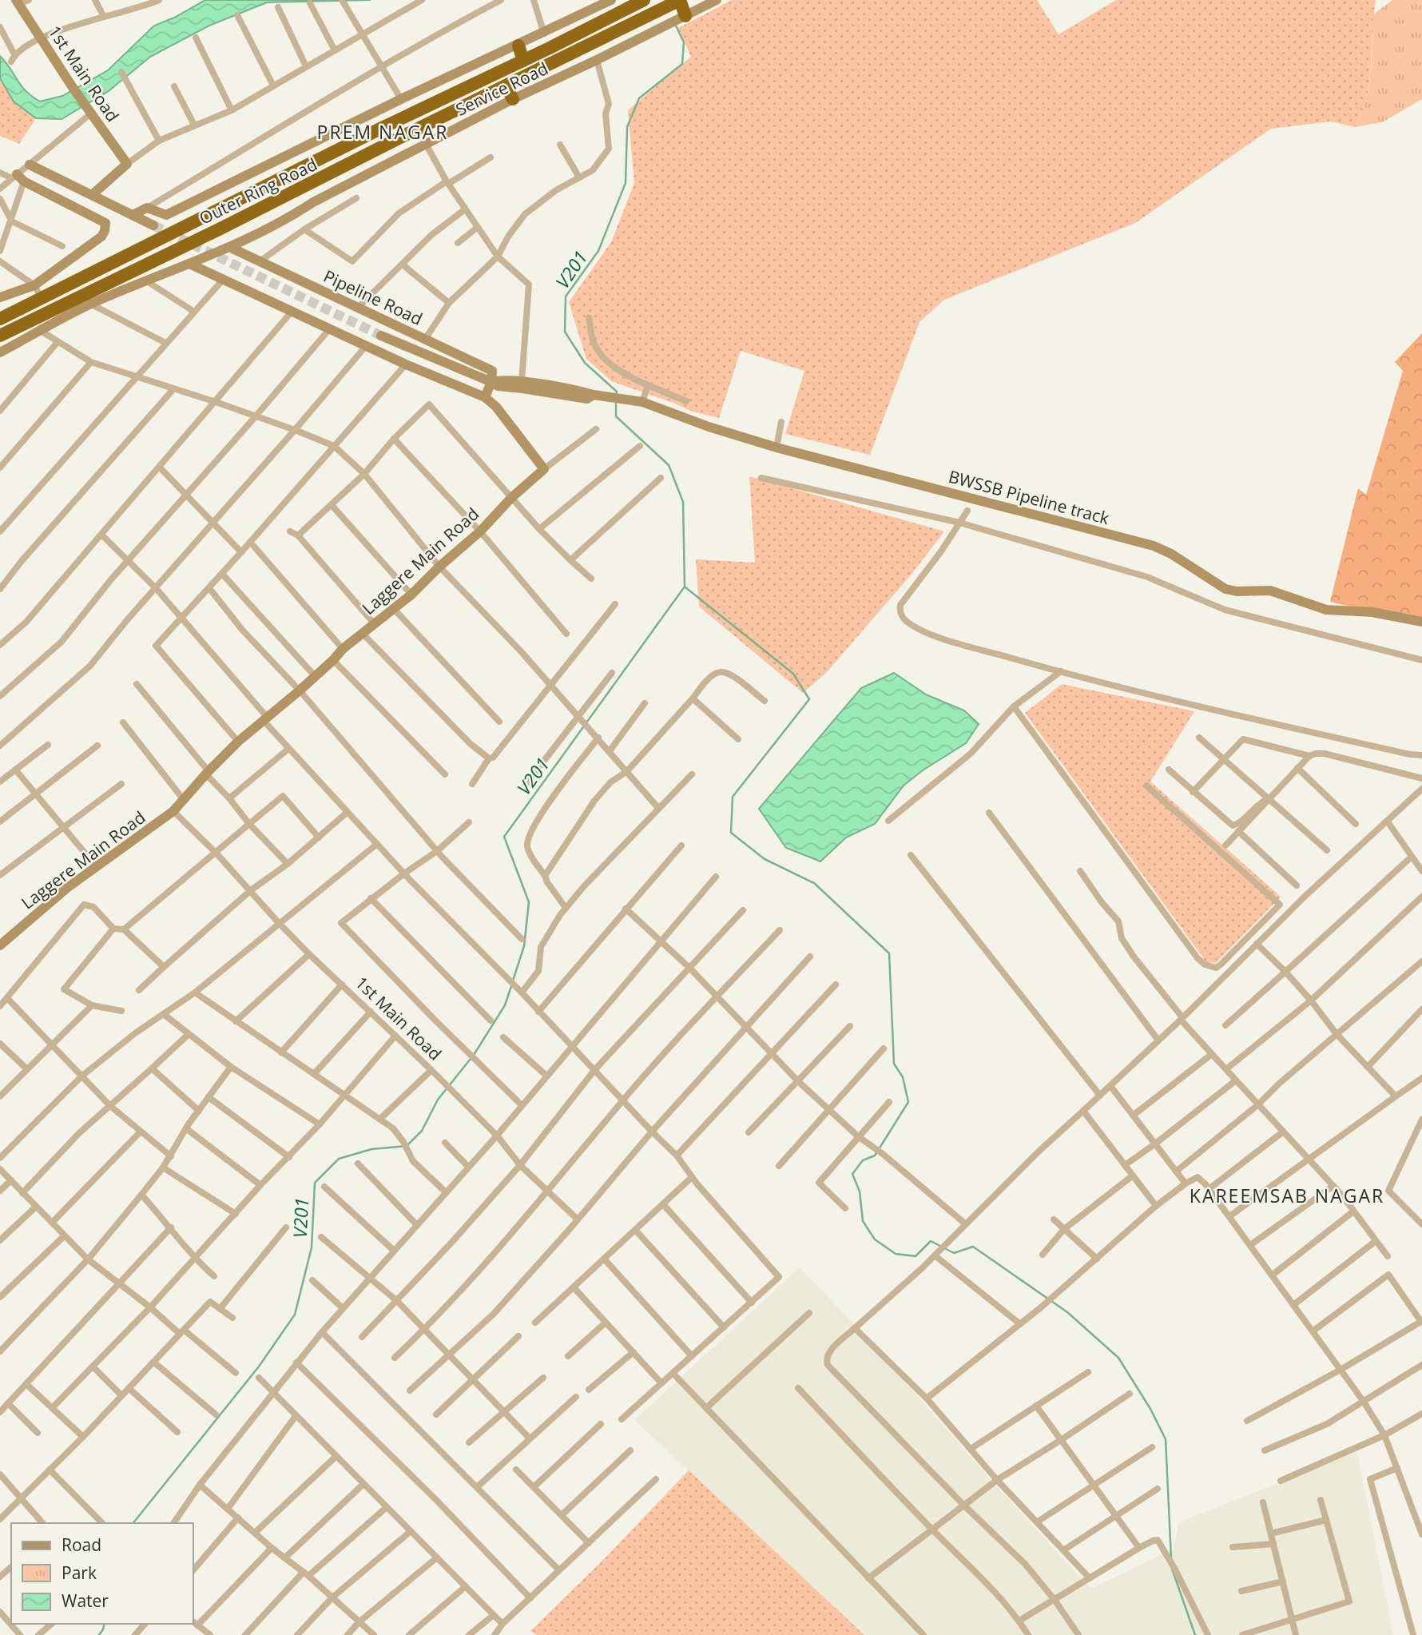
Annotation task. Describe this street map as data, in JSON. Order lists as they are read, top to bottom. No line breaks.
{"streets":{"highway":["Outer Ring Road"],"street":["1st Main Road","Service Road","Pipeline Road","BWSSB Pipeline track","Laggere Main Road"]},"crossings":[["1st Main Road","Laggere Main Road"],["Service Road","Outer Ring Road"],["Service Road","Pipeline Road"]],"districts":["PREM NAGAR","KAREEMSAB NAGAR"],"water":["V201"],"legend":["Road","Park","Water"]}
